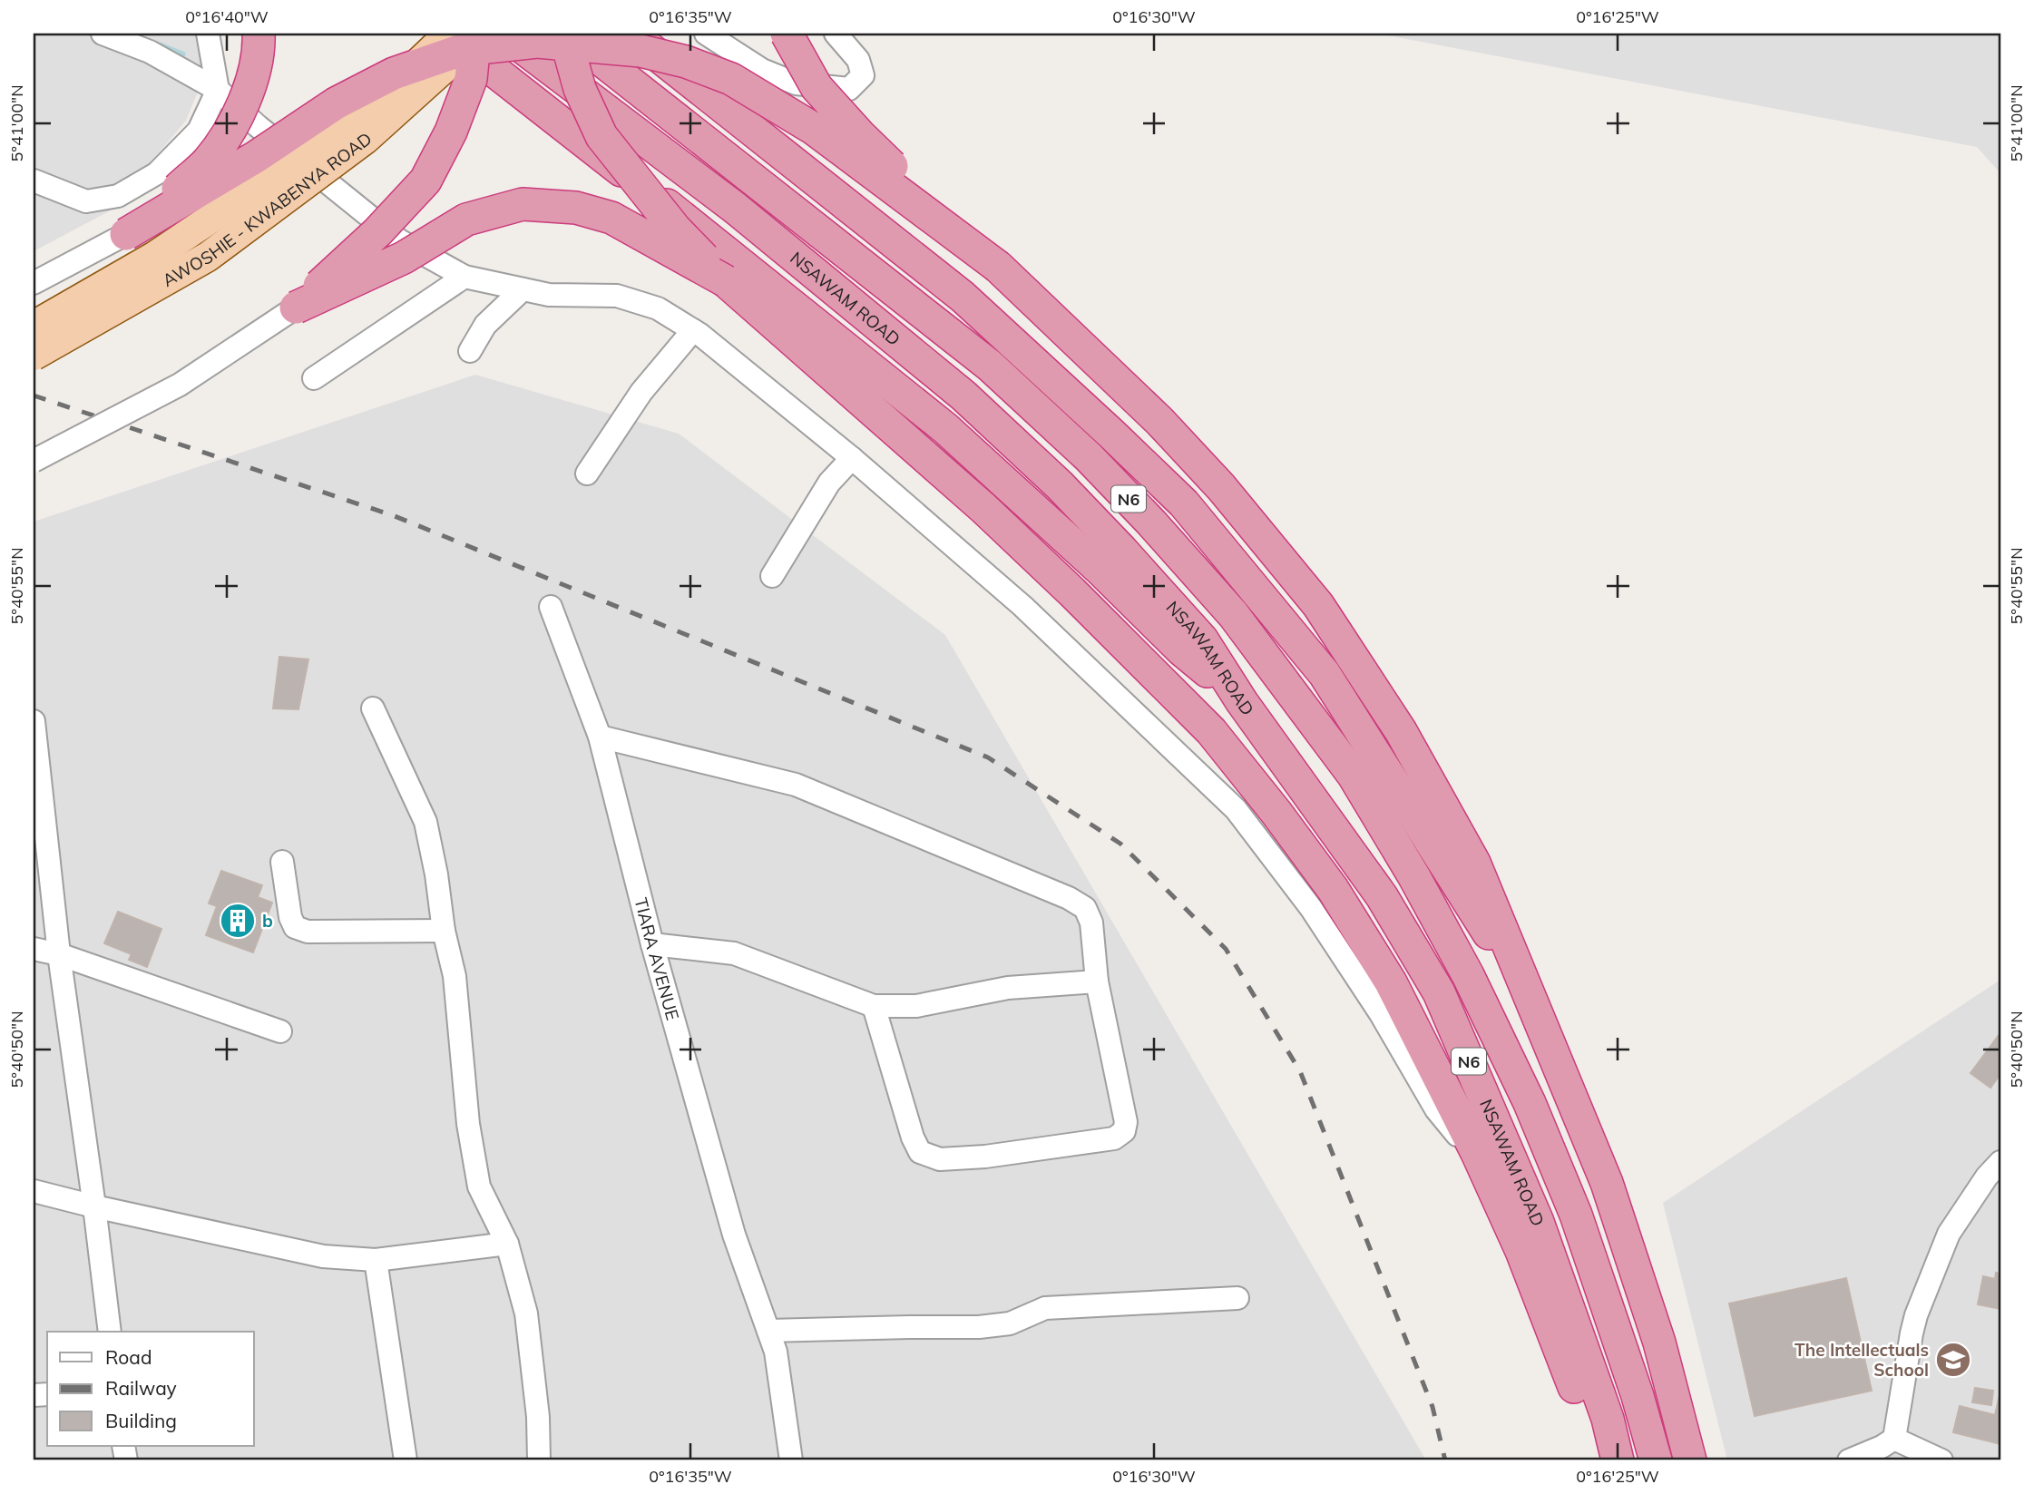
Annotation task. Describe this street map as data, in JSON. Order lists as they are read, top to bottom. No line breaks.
{"streets":{"highway":["NSAWAM ROAD","N6"],"main road":["AWOSHIE - KWABENYA ROAD"],"street":["TIARA AVENUE"]},"places":{"building":["b"],"school or university":["The Intellectuals School"]},"legend":["Road","Railway","Building"],"coordinates":["0°16'40\"W","0°16'35\"W","0°16'30\"W","0°16'25\"W","5°41'00\"N","5°40'55\"N","5°40'50\"N"]}
